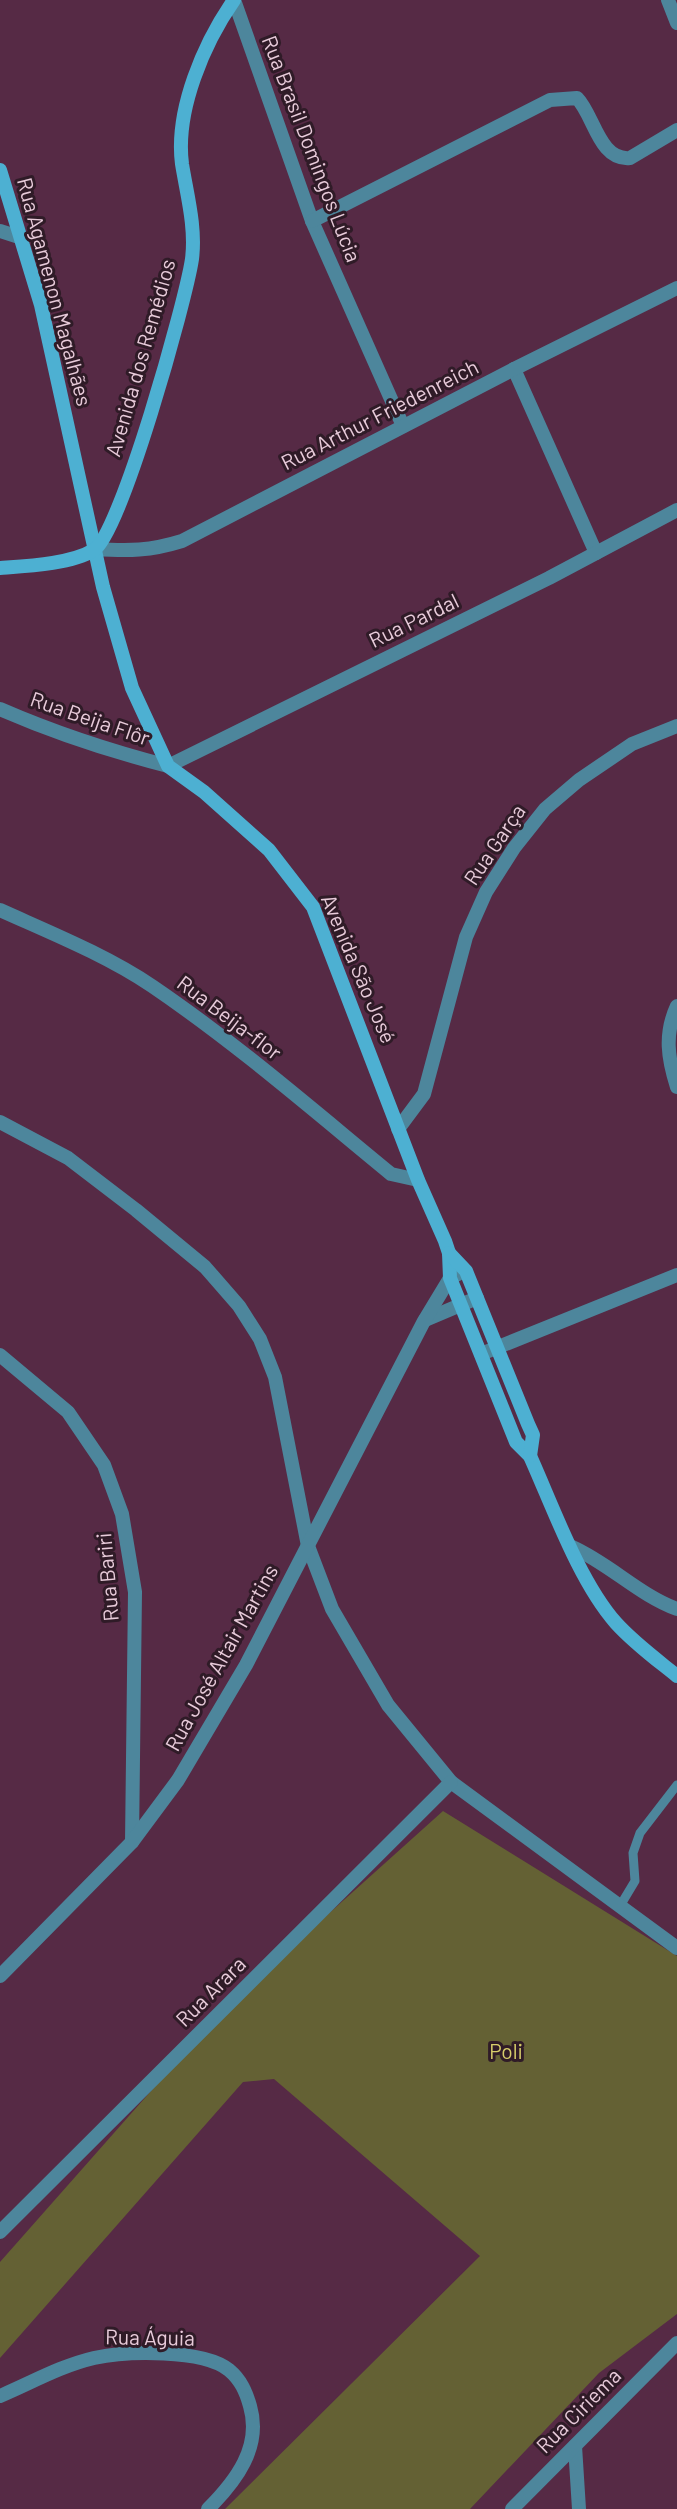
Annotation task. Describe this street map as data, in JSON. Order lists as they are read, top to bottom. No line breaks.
{"streets":{"main road":["Rua Agamenon Magalhães","Avenida dos Remédios","Avenida São José"],"street":["Rua Brasil Domingos Lúcia","Rua Arthur Friedenreich","Rua Pardal","Rua Beija Flôr","Rua Garça","Rua Beija-flor","Rua Bariri","Rua José Altair Martins","Rua Arara","Rua Águia","Rua Ciriema"]},"crossings":[["Rua Brasil Domingos Lúcia","Avenida dos Remédios"],["Rua Brasil Domingos Lúcia","Rua Arthur Friedenreich"],["Rua Agamenon Magalhães","Avenida dos Remédios"],["Rua Agamenon Magalhães","Rua Arthur Friedenreich"],["Rua Agamenon Magalhães","Avenida São José"],["Avenida dos Remédios","Rua Arthur Friedenreich"],["Avenida dos Remédios","Avenida São José"],["Rua Arthur Friedenreich","Avenida São José"],["Rua Pardal","Rua Beija Flôr"],["Rua Pardal","Avenida São José"],["Rua Beija Flôr","Avenida São José"],["Rua Garça","Avenida São José"],["Avenida São José","Rua Beija-flor"],["Avenida São José","Rua José Altair Martins"],["Rua Bariri","Rua José Altair Martins"]],"parks":["Poli"]}
